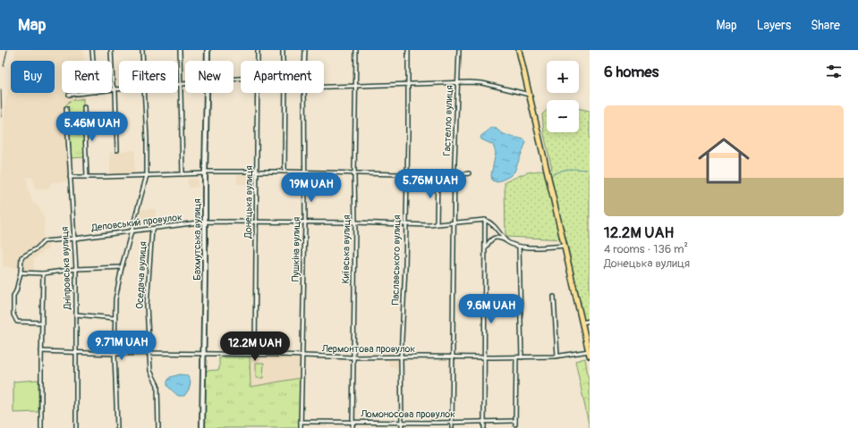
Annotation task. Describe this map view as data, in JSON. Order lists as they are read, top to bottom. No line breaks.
{"streets":{"street":["Гастелло вулиця","Донецька вулиця","Деповський провулок","Бахмутська вулиця","Пушкіна вулиця","Київська вулиця","Паславського вулиця","Дніпровська вулиця","Оседача вулиця","Лермонтова провулок","Ломоносова провулок"]},"crossings":[["Гастелло вулиця","Деповський провулок"],["Гастелло вулиця","Лермонтова провулок"],["Гастелло вулиця","Ломоносова провулок"],["Донецька вулиця","Деповський провулок"],["Донецька вулиця","Лермонтова провулок"],["Деповський провулок","Бахмутська вулиця"],["Деповський провулок","Пушкіна вулиця"],["Деповський провулок","Київська вулиця"],["Деповський провулок","Паславського вулиця"],["Деповський провулок","Дніпровська вулиця"],["Деповський провулок","Оседача вулиця"],["Бахмутська вулиця","Лермонтова провулок"],["Пушкіна вулиця","Лермонтова провулок"],["Пушкіна вулиця","Ломоносова провулок"],["Київська вулиця","Лермонтова провулок"],["Київська вулиця","Ломоносова провулок"],["Паславського вулиця","Лермонтова провулок"],["Паславського вулиця","Ломоносова провулок"],["Дніпровська вулиця","Лермонтова провулок"],["Оседача вулиця","Лермонтова провулок"]],"page":{"header":"Map","nav":["Map","Layers","Share"],"heading":"6 homes","map_buttons":["+","−"],"chip":["Buy","Rent","Filters","New","Apartment"],"list":[{"name":"12.2M UAH","note":"4 rooms · 136 m² · Донецька вулиця"}],"price":["5.46M UAH","5.76M UAH","19M UAH","9.6M UAH","9.71M UAH","12.2M UAH"]}}
